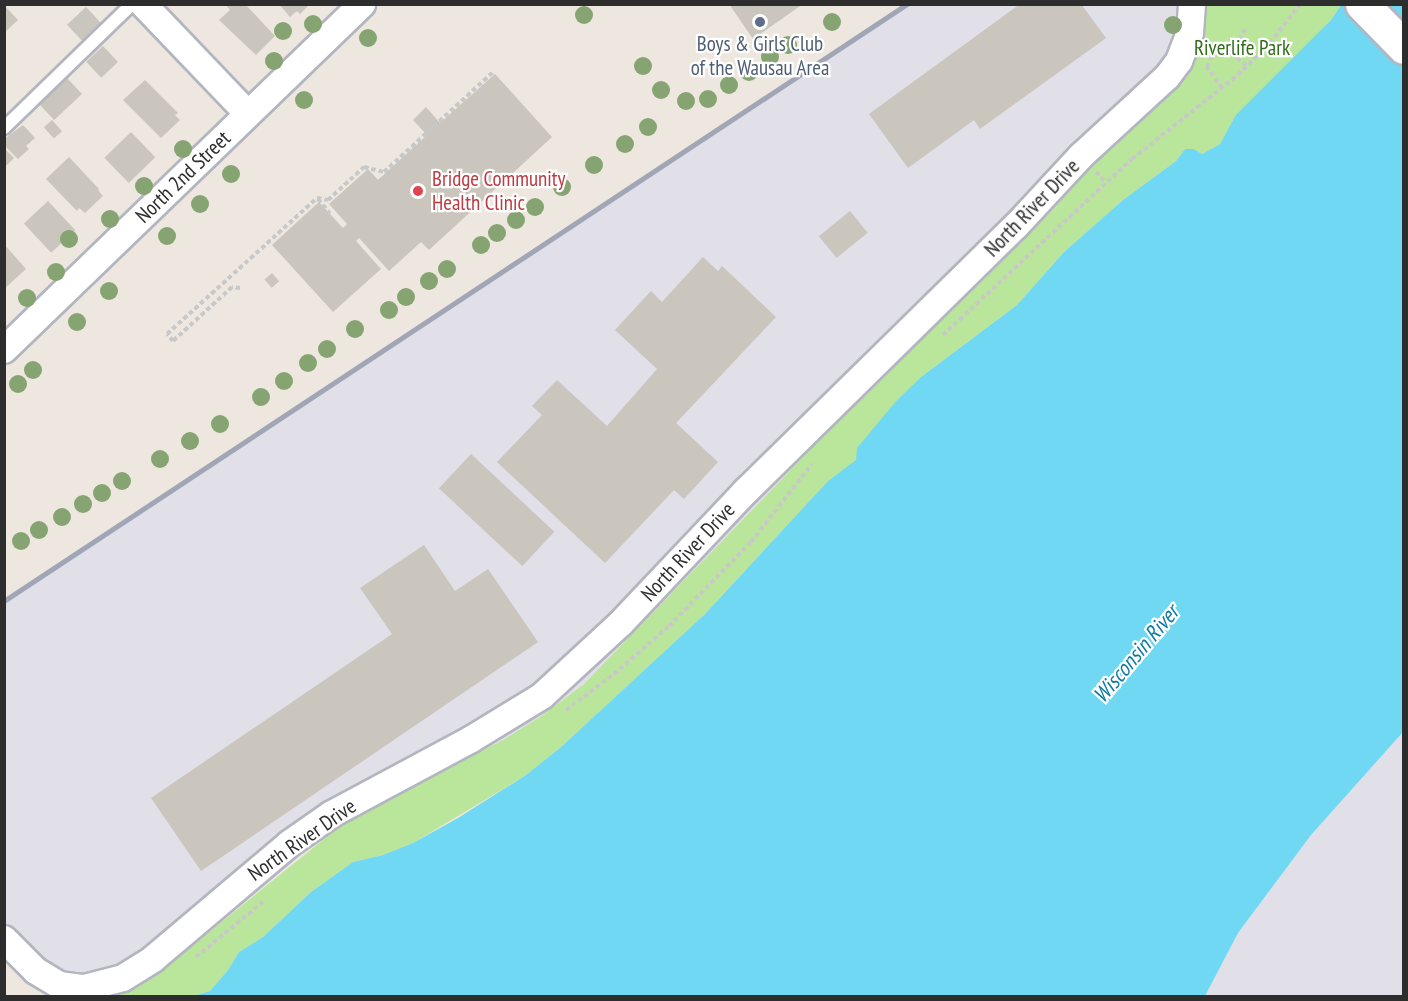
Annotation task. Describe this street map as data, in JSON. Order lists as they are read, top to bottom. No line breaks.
{"streets":{"street":["North 2nd Street","North River Drive"]},"water":["Wisconsin River"],"parks":["Riverlife Park"],"places":["Boys & Girls Club of the Wausau Area","Bridge Community Health Clinic"]}
